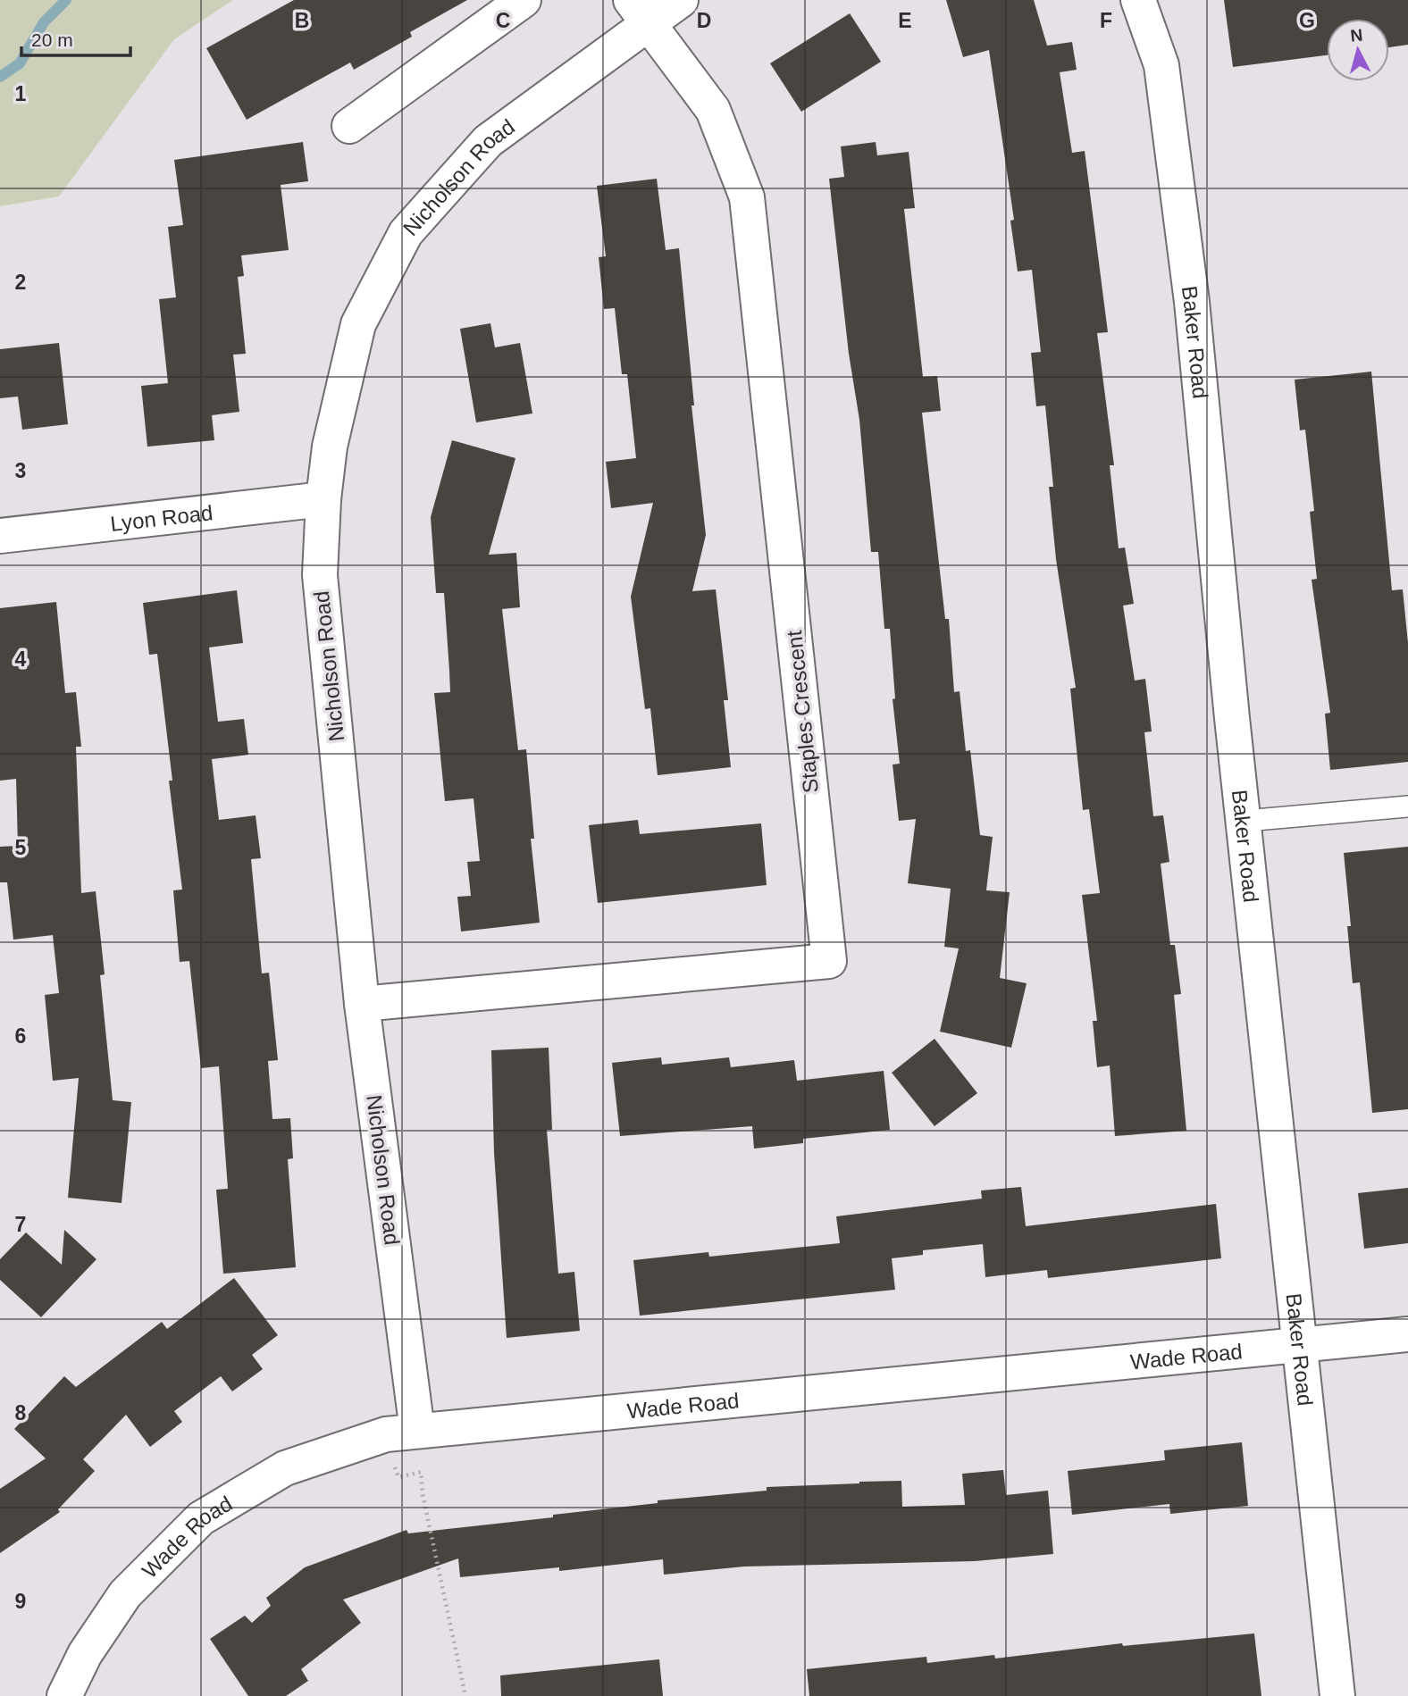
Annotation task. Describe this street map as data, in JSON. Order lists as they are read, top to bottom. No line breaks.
{"streets":{"street":["Nicholson Road","Baker Road","Lyon Road","Staples Crescent","Wade Road"]},"crossings":[["Nicholson Road","Lyon Road"],["Nicholson Road","Staples Crescent"],["Nicholson Road","Wade Road"],["Baker Road","Wade Road"]],"scale_bar":"20 m","north":"top","grid":{"columns":["B","C","D","E","F","G"],"rows":["1","2","3","4","5","6","7","8","9"]}}
